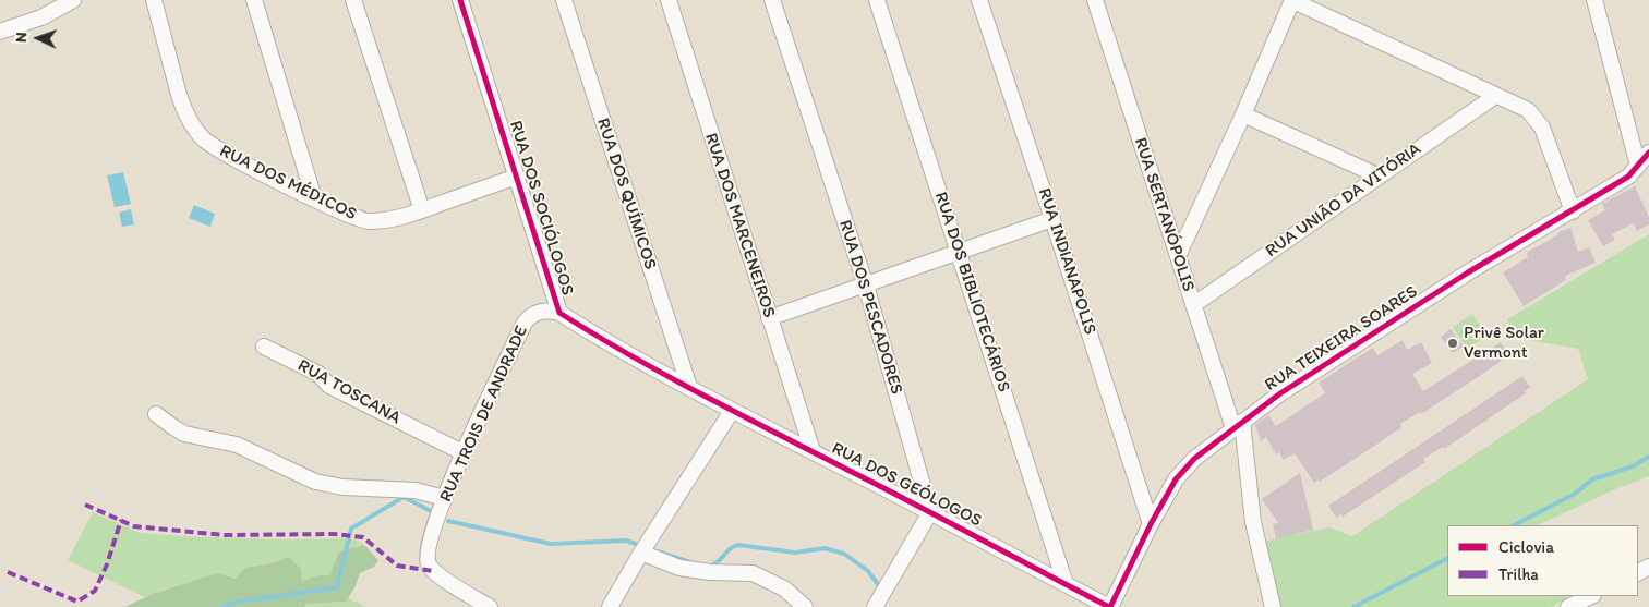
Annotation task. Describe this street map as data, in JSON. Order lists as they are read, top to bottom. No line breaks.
{"streets":{"street":["RUA DOS MÉDICOS","RUA DOS QUÍMICOS","RUA UNIÃO DA VITÓRIA","RUA DOS SOCIÓLOGOS","RUA SERTANÓPOLIS","RUA DOS MARCENEIROS","RUA INDIANAPOLIS","RUA DOS BIBLIOTECÁRIOS","RUA DOS PESCADORES","RUA TEIXEIRA SOARES","RUA TOSCANA","RUA TROIS DE ANDRADE","RUA DOS GEÓLOGOS"]},"crossings":[["RUA DOS MÉDICOS","RUA DOS SOCIÓLOGOS"],["RUA DOS QUÍMICOS","RUA DOS SOCIÓLOGOS"],["RUA DOS QUÍMICOS","RUA DOS GEÓLOGOS"],["RUA UNIÃO DA VITÓRIA","RUA SERTANÓPOLIS"],["RUA DOS SOCIÓLOGOS","RUA TROIS DE ANDRADE"],["RUA DOS SOCIÓLOGOS","RUA DOS GEÓLOGOS"],["RUA SERTANÓPOLIS","RUA TEIXEIRA SOARES"],["RUA DOS MARCENEIROS","RUA DOS GEÓLOGOS"],["RUA INDIANAPOLIS","RUA TEIXEIRA SOARES"],["RUA DOS BIBLIOTECÁRIOS","RUA DOS GEÓLOGOS"],["RUA DOS PESCADORES","RUA DOS GEÓLOGOS"],["RUA TEIXEIRA SOARES","RUA DOS GEÓLOGOS"],["RUA TOSCANA","RUA TROIS DE ANDRADE"]],"places":["Privê Solar Vermont"],"legend":["Ciclovia","Trilha"],"north":"left"}
